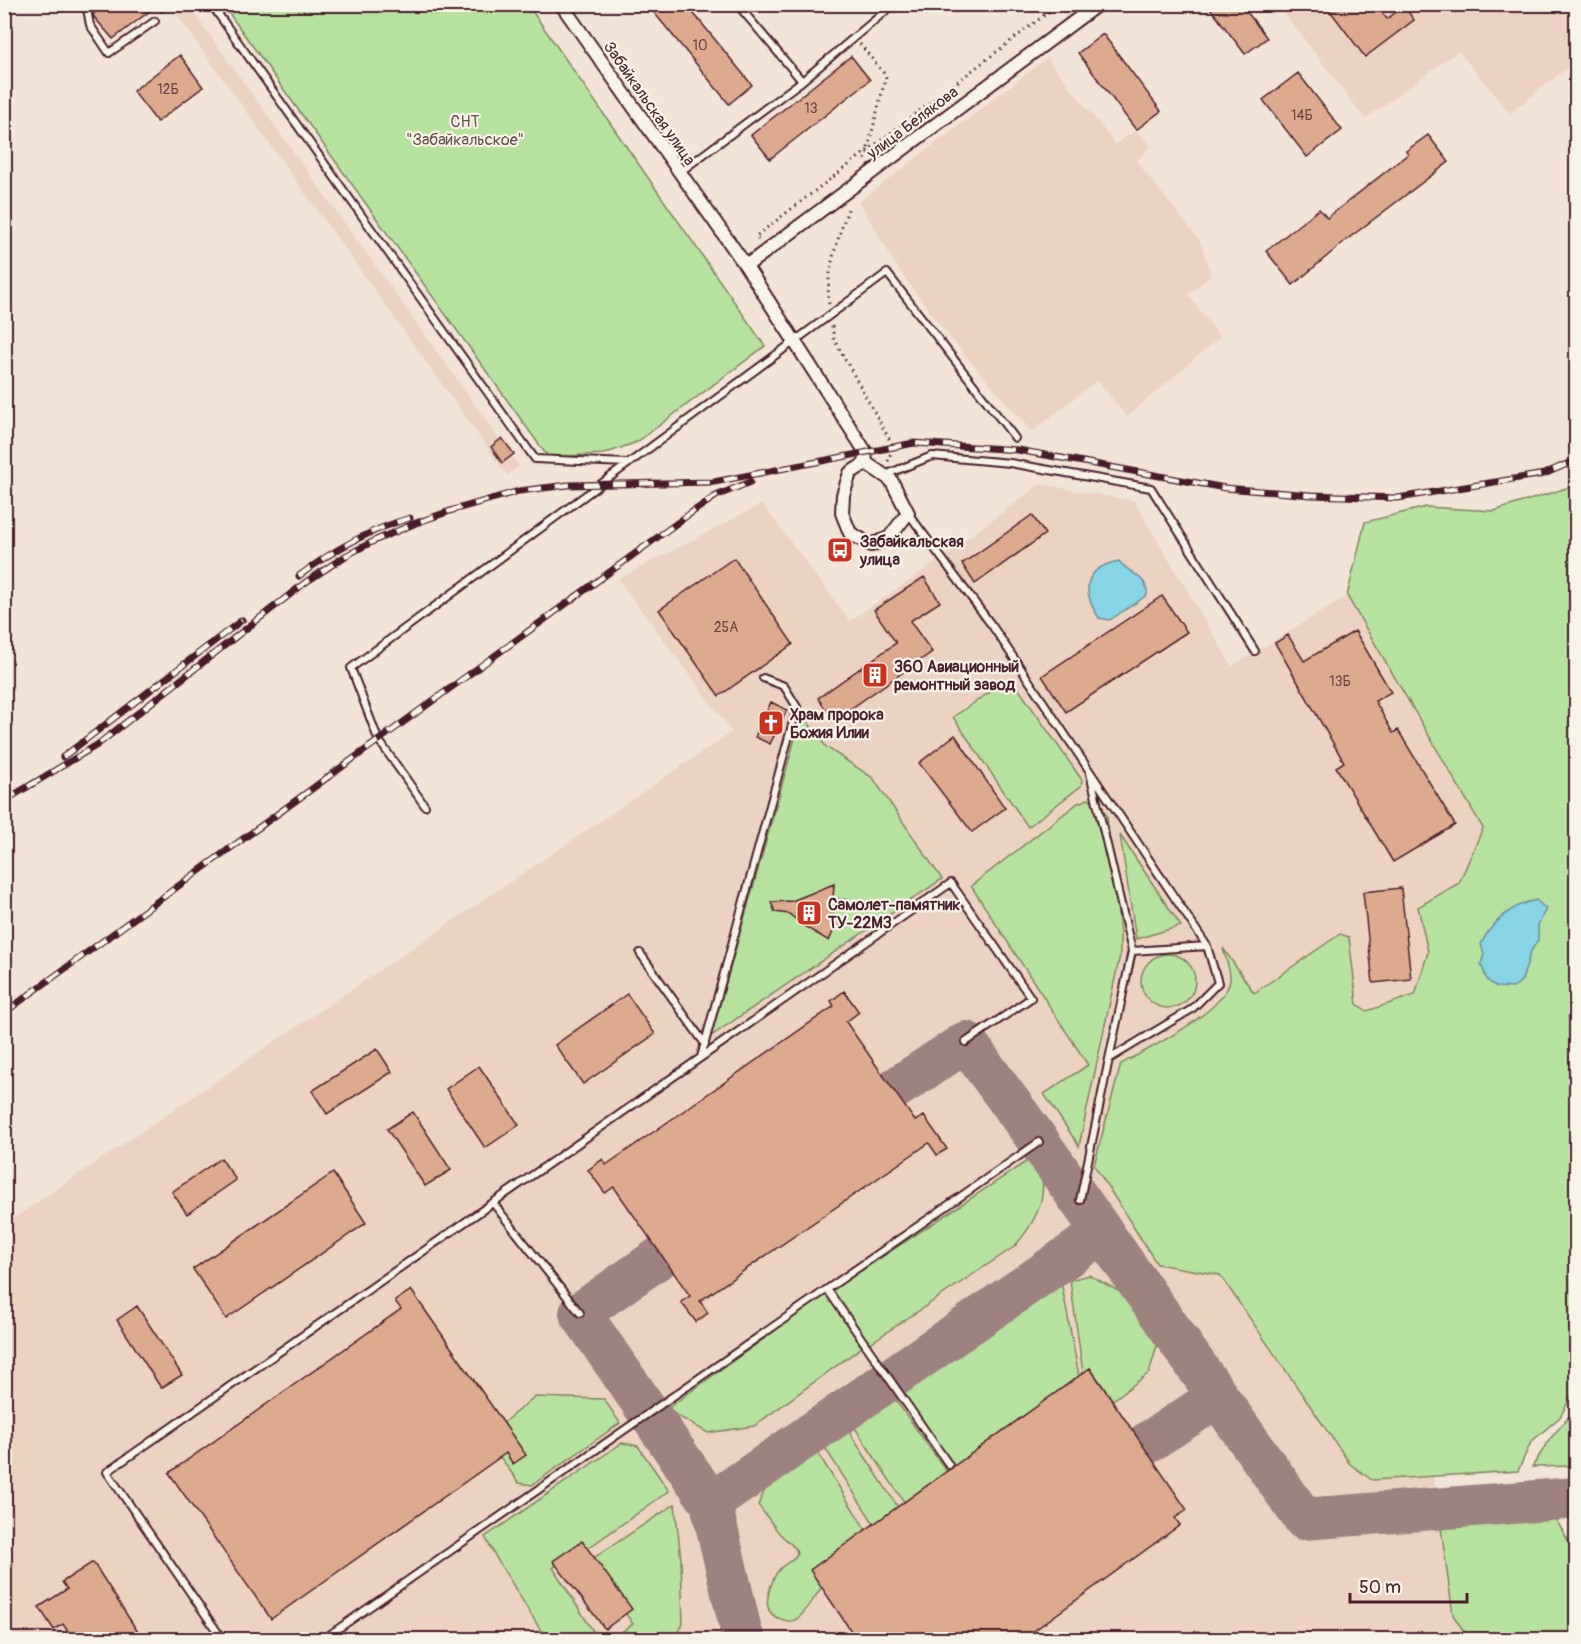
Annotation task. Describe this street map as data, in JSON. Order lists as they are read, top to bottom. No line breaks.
{"streets":{"street":["Забайкальская улица","улица Белякова"]},"crossings":[["Забайкальская улица","улица Белякова"]],"parks":["СНТ \"Забайкальское\""],"places":{"bus stop":["Забайкальская улица"],"building":["360 Авиационный ремонтный завод","Самолет-памятник ТУ-22М3"],"church":["Храм пророка Божия Илии"]},"house_numbers":["10","12Б","13","14Б","25А","13Б"],"scale_bar":"50 m"}
